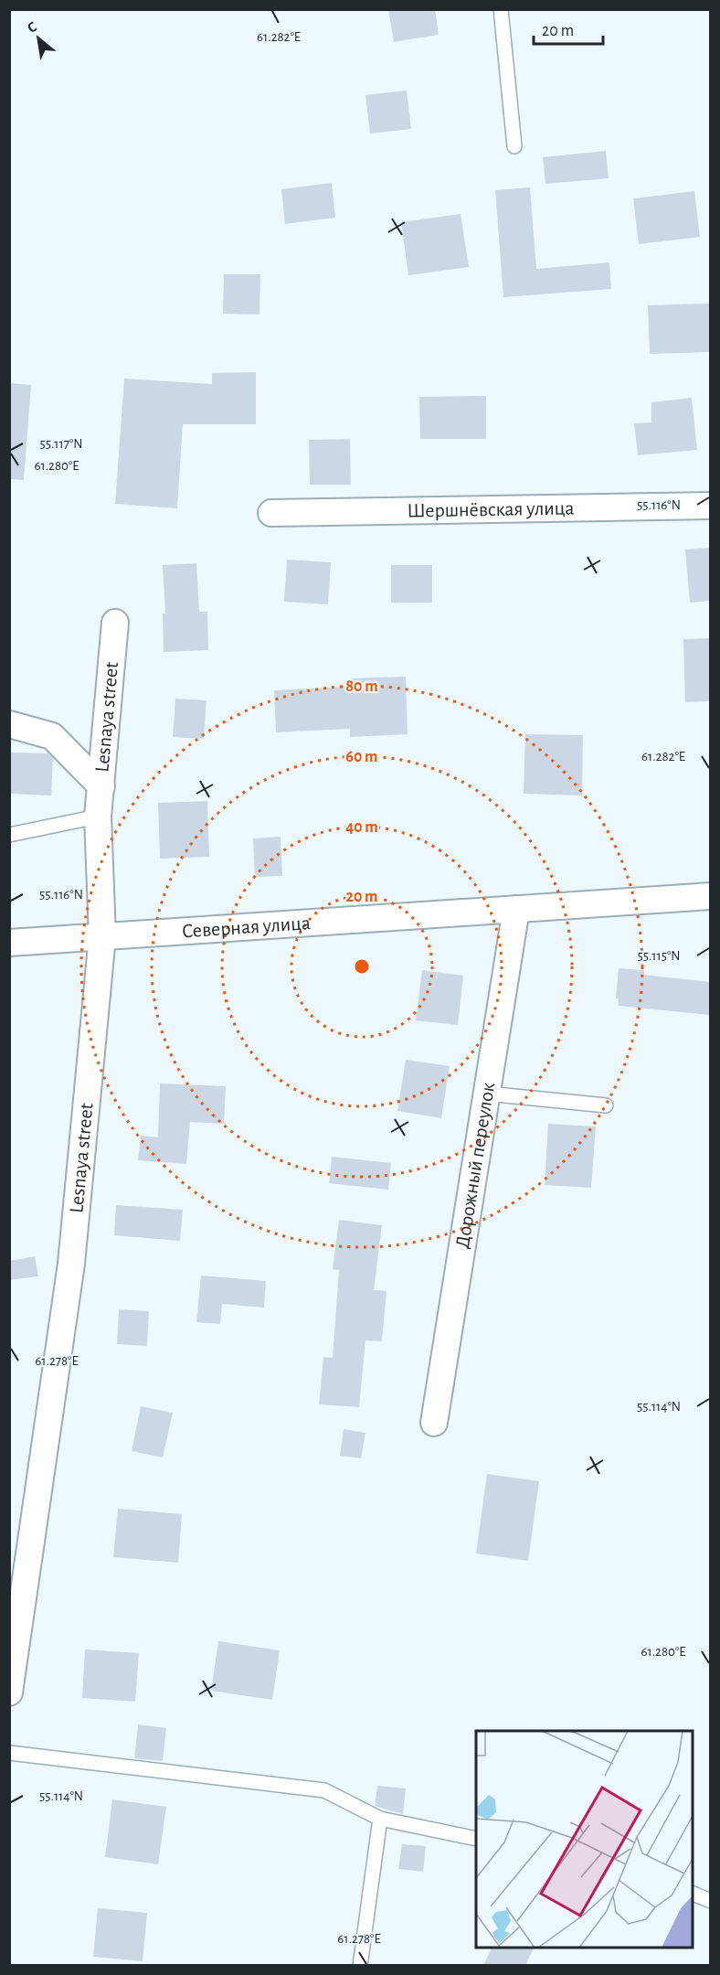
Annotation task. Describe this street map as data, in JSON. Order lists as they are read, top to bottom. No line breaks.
{"streets":{"street":["Шершнёвская улица","Lesnaya street","Северная улица","Дорожный переулок"]},"crossings":[["Lesnaya street","Северная улица"],["Северная улица","Дорожный переулок"]],"scale_bar":"20 m","north":"top left","coordinates":["61.282°E","55.117°N","61.280°E","55.116°N","55.115°N","61.278°E","55.114°N"],"rings":["80 m","60 m","40 m","20 m"]}
